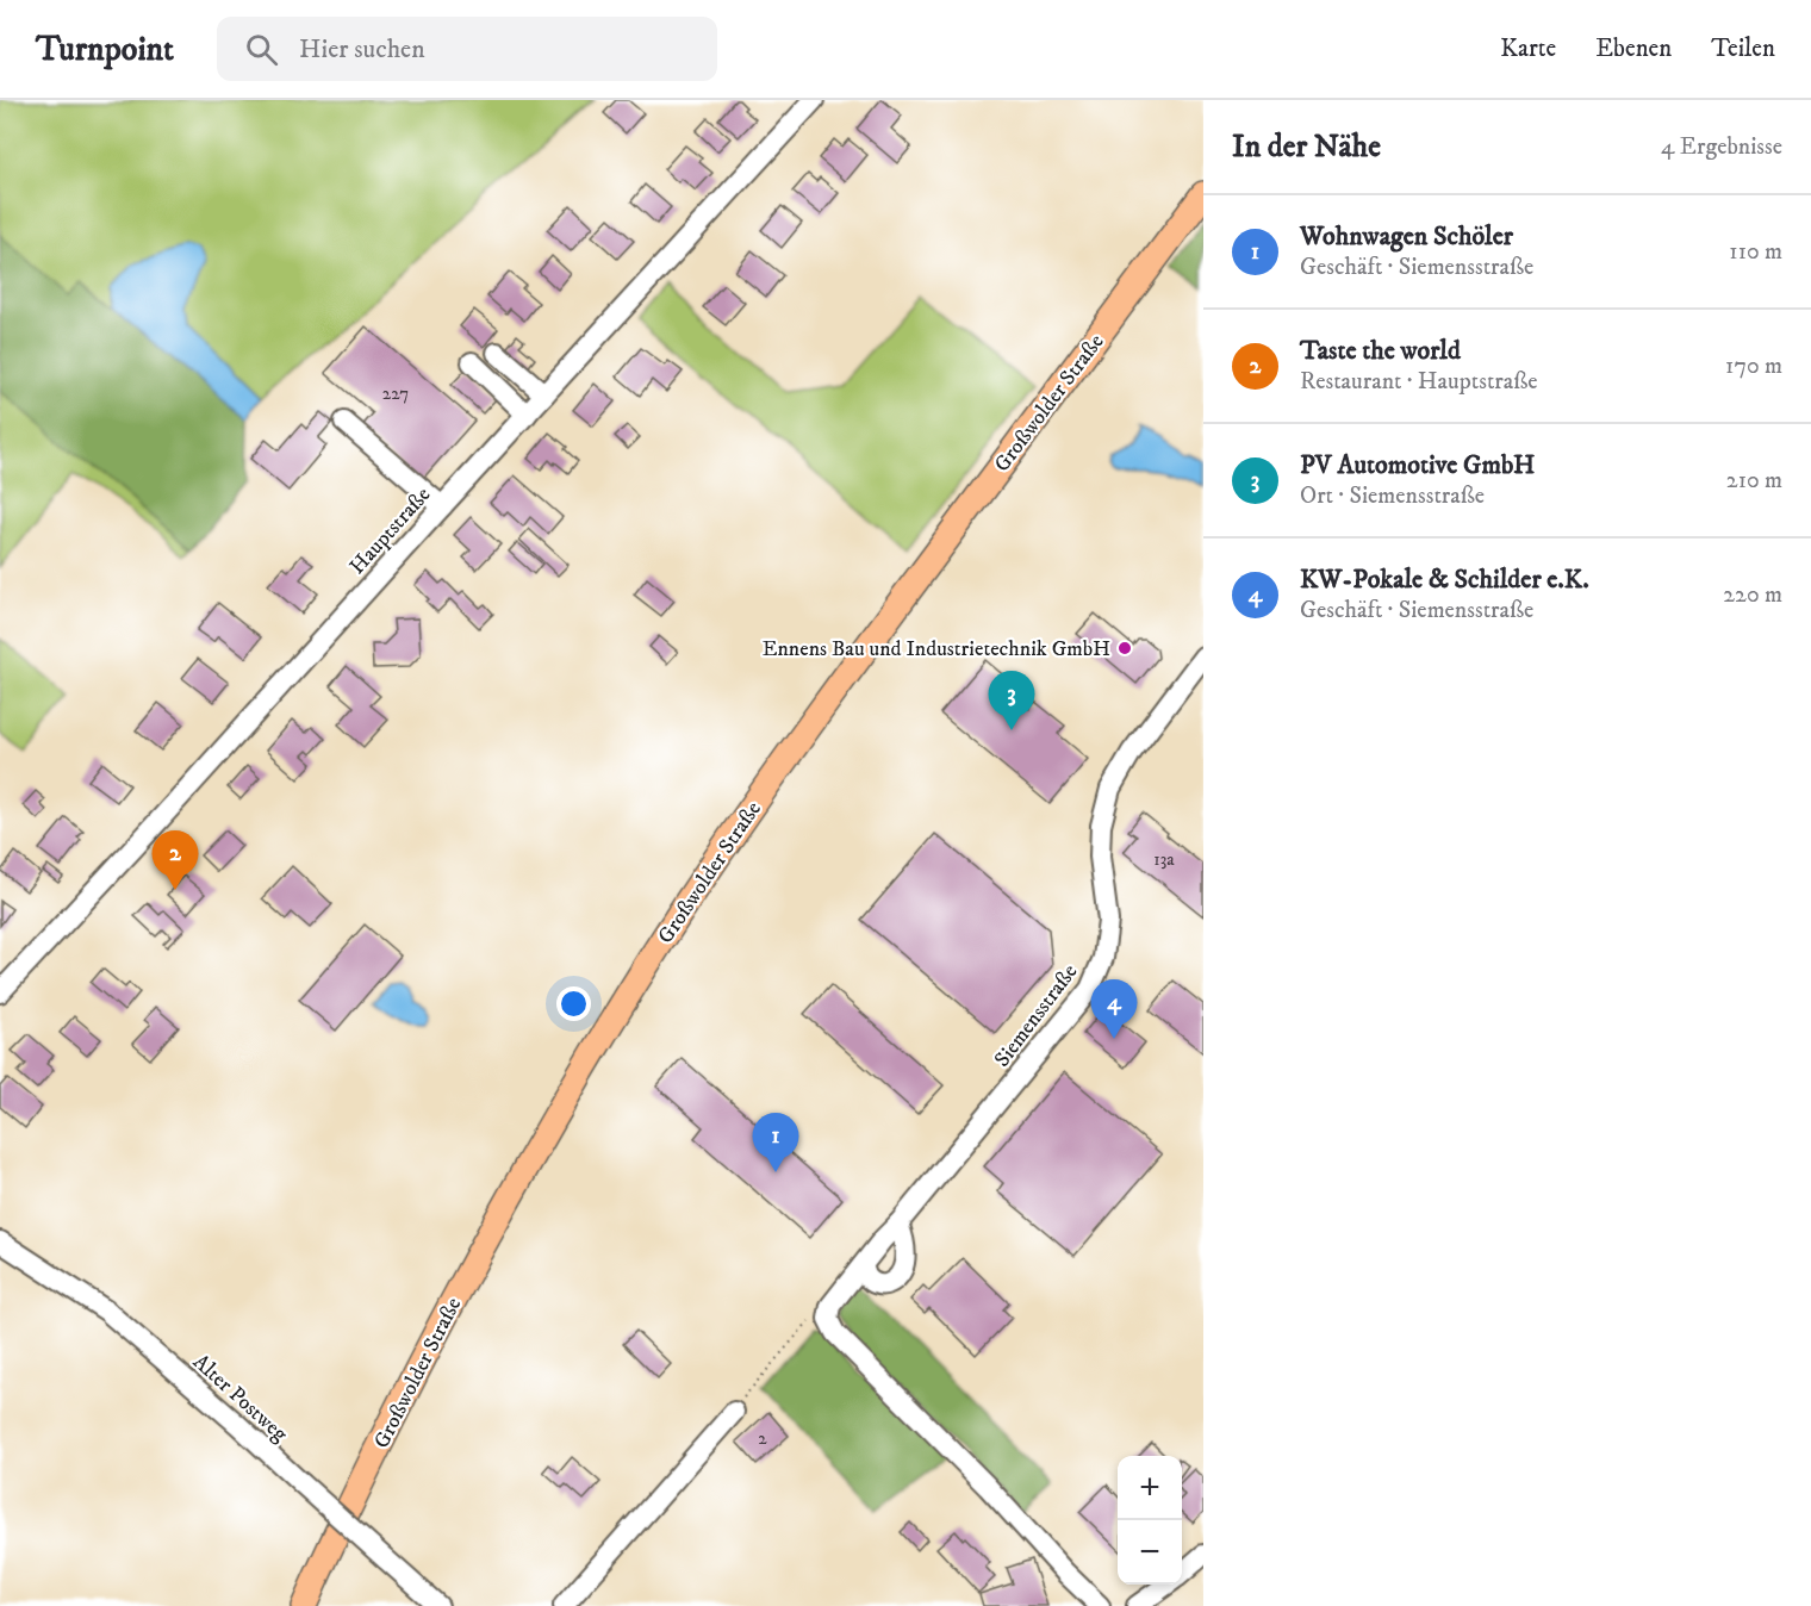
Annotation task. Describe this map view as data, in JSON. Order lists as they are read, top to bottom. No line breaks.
{"streets":{"main road":["Großwolder Straße"],"street":["Hauptstraße","Siemensstraße","Alter Postweg"]},"places":["Ennens Bau und Industrietechnik GmbH"],"house_numbers":["227","13a","2"],"page":{"header":"Turnpoint","search":"Hier suchen","nav":["Karte","Ebenen","Teilen"],"heading":["In der Nähe","4 Ergebnisse"],"list":[{"mark":"1","name":"Wohnwagen Schöler","note":"Geschäft · Siemensstraße","value":"110 m"},{"mark":"2","name":"Taste the world","note":"Restaurant · Hauptstraße","value":"170 m"},{"mark":"3","name":"PV Automotive GmbH","note":"Ort · Siemensstraße","value":"210 m"},{"mark":"4","name":"KW-Pokale & Schilder e.K.","note":"Geschäft · Siemensstraße","value":"220 m"}],"pins":["3","2","4","1"],"map_buttons":["+","−"]}}
